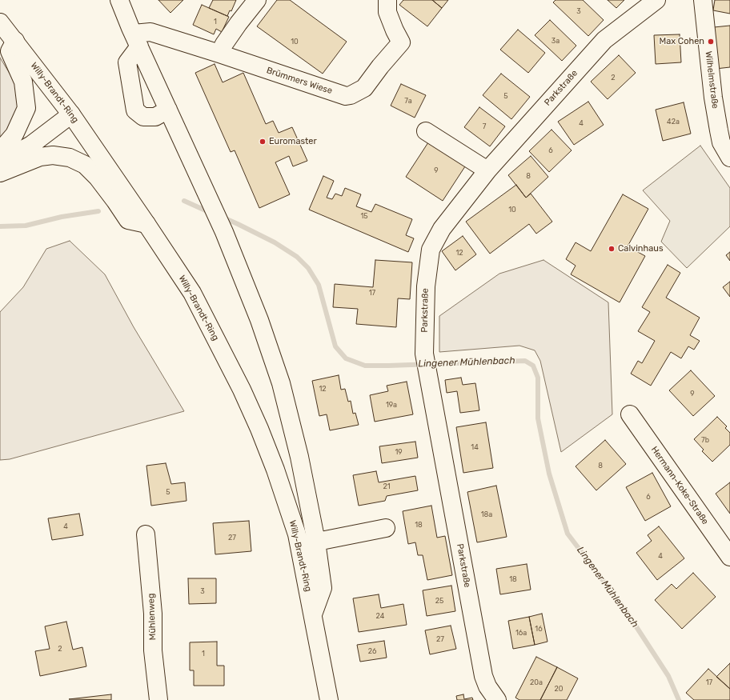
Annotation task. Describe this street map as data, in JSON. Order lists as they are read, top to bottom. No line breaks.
{"streets":{"street":["Wilhelmstraße","Brümmers Wiese","Parkstraße","Willy-Brandt-Ring","Hermann-Koke-Straße","Mühlenweg"]},"crossings":[["Brümmers Wiese","Willy-Brandt-Ring"]],"water":["Lingener Mühlenbach"],"places":["Max Cohen","Euromaster","Calvinhaus"],"house_numbers":["3","1","3a","10","2","5","7a","42a","4","7","6","9","8","10","15","12","17","12","9","19a","7b","14","19","8","21","5","6","18a","18","4","27","4","18","3","25","24","16","16a","27","2","26","1","20a","17","20"]}
